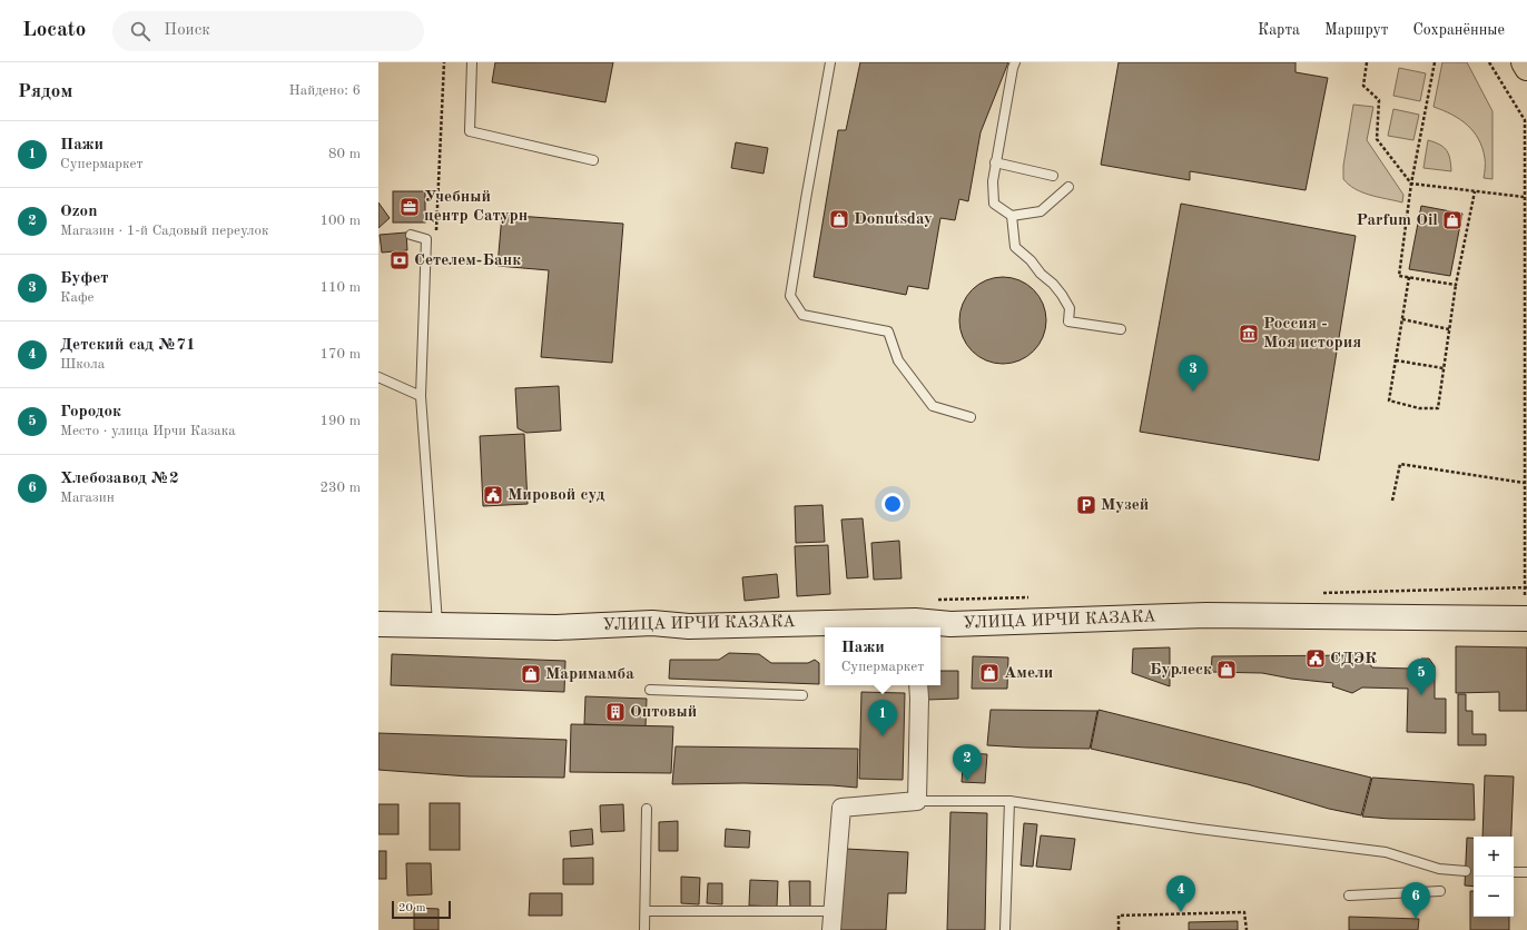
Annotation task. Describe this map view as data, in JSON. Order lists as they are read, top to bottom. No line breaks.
{"streets":{"main road":["УЛИЦА ИРЧИ КАЗАКА"]},"places":{"office":["Учебный центр Сатурн"],"shop":["Donutsday","Parfum Oil","Бурлеск","Амели","Маримамба"],"bank":["Сетелем-Банк"],"museum":["Россия - Моя история"],"public building":["Мировой суд","СДЭК"],"parking":["Музей"],"building":["Оптовый"]},"scale_bar":"20 m","page":{"header":"Locato","search":"Поиск","nav":["Карта","Маршрут","Сохранённые"],"heading":["Рядом","Найдено: 6"],"list":[{"mark":"1","name":"Пажи","note":"Супермаркет","value":"80 m"},{"mark":"2","name":"Ozon","note":"Магазин · 1-й Садовый переулок","value":"100 m"},{"mark":"3","name":"Буфет","note":"Кафе","value":"110 m"},{"mark":"4","name":"Детский сад №71","note":"Школа","value":"170 m"},{"mark":"5","name":"Городок","note":"Место · улица Ирчи Казака","value":"190 m"},{"mark":"6","name":"Хлебозавод №2","note":"Магазин","value":"230 m"}],"pins":["3","5","1","2","4","6"],"popup":["Пажи","Супермаркет"],"map_buttons":["+","−"],"scale":"20 m"}}
